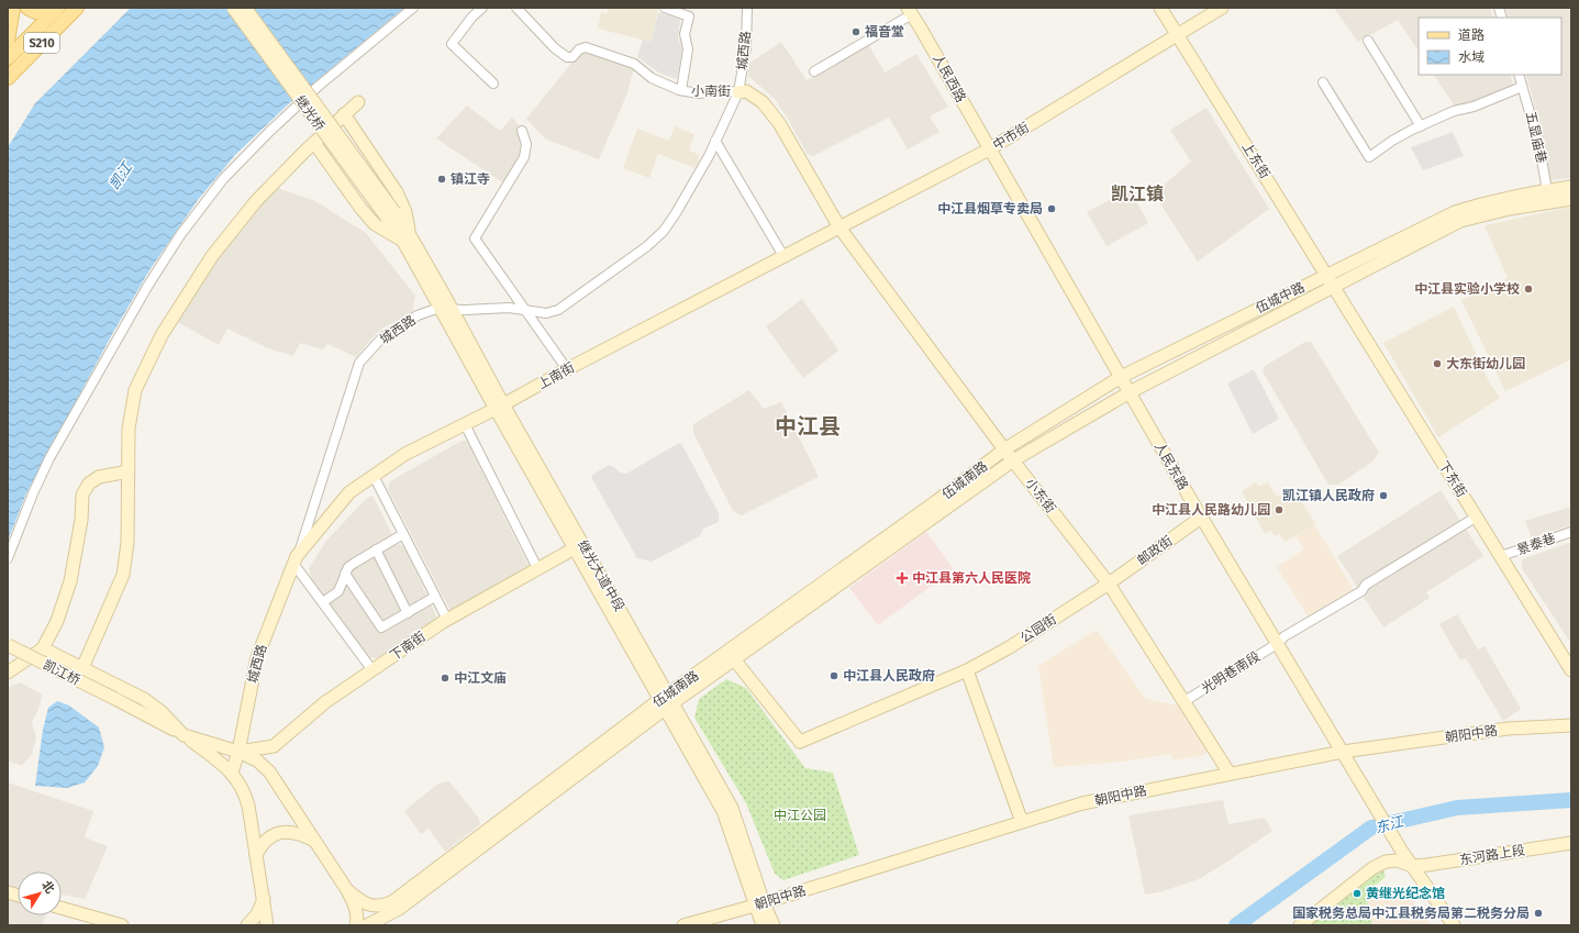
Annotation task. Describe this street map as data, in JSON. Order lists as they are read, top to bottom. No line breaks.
{"streets":{"main road":["S210"],"street":["城西路","人民西路","小南街","继光桥","中市街","五显庙巷","上东街","伍城中路","上南街","人民东路","下东街","伍城南路","小东街","景泰巷","邮政街","继光大道中段","公园街","下南街","凯江桥","光明巷南段","朝阳中路","东河路上段"]},"crossings":[["城西路","小南街"],["城西路","上南街"],["城西路","继光大道中段"],["城西路","下南街"],["人民西路","中市街"],["人民西路","人民东路"],["小南街","中市街"],["小南街","上南街"],["小南街","小东街"],["中市街","上东街"],["中市街","上南街"],["中市街","人民东路"],["中市街","小东街"],["五显庙巷","伍城中路"],["上东街","伍城中路"],["上东街","下东街"],["伍城中路","人民东路"],["伍城中路","下东街"],["伍城中路","伍城南路"],["伍城中路","小东街"],["上南街","小东街"],["上南街","继光大道中段"],["人民东路","邮政街"],["人民东路","光明巷南段"],["人民东路","朝阳中路"],["人民东路","东河路上段"],["下东街","景泰巷"],["下东街","光明巷南段"],["伍城南路","小东街"],["伍城南路","继光大道中段"],["伍城南路","公园街"],["小东街","邮政街"],["小东街","公园街"],["小东街","光明巷南段"],["小东街","朝阳中路"],["邮政街","公园街"],["继光大道中段","下南街"],["继光大道中段","朝阳中路"]],"districts":["凯江镇","中江县"],"water":["凯江","东江"],"parks":["中江公园"],"places":{"other":["福音堂","镇江寺","中江县烟草专卖局","中江县实验小学校","大东街幼儿园","凯江镇人民政府","中江县人民路幼儿园","中江县人民政府","中江文庙","黄继光纪念馆","国家税务总局中江县税务局第二税务分局"],"health":["中江县第六人民医院"]},"legend":["道路","水域"],"north":"top right"}
